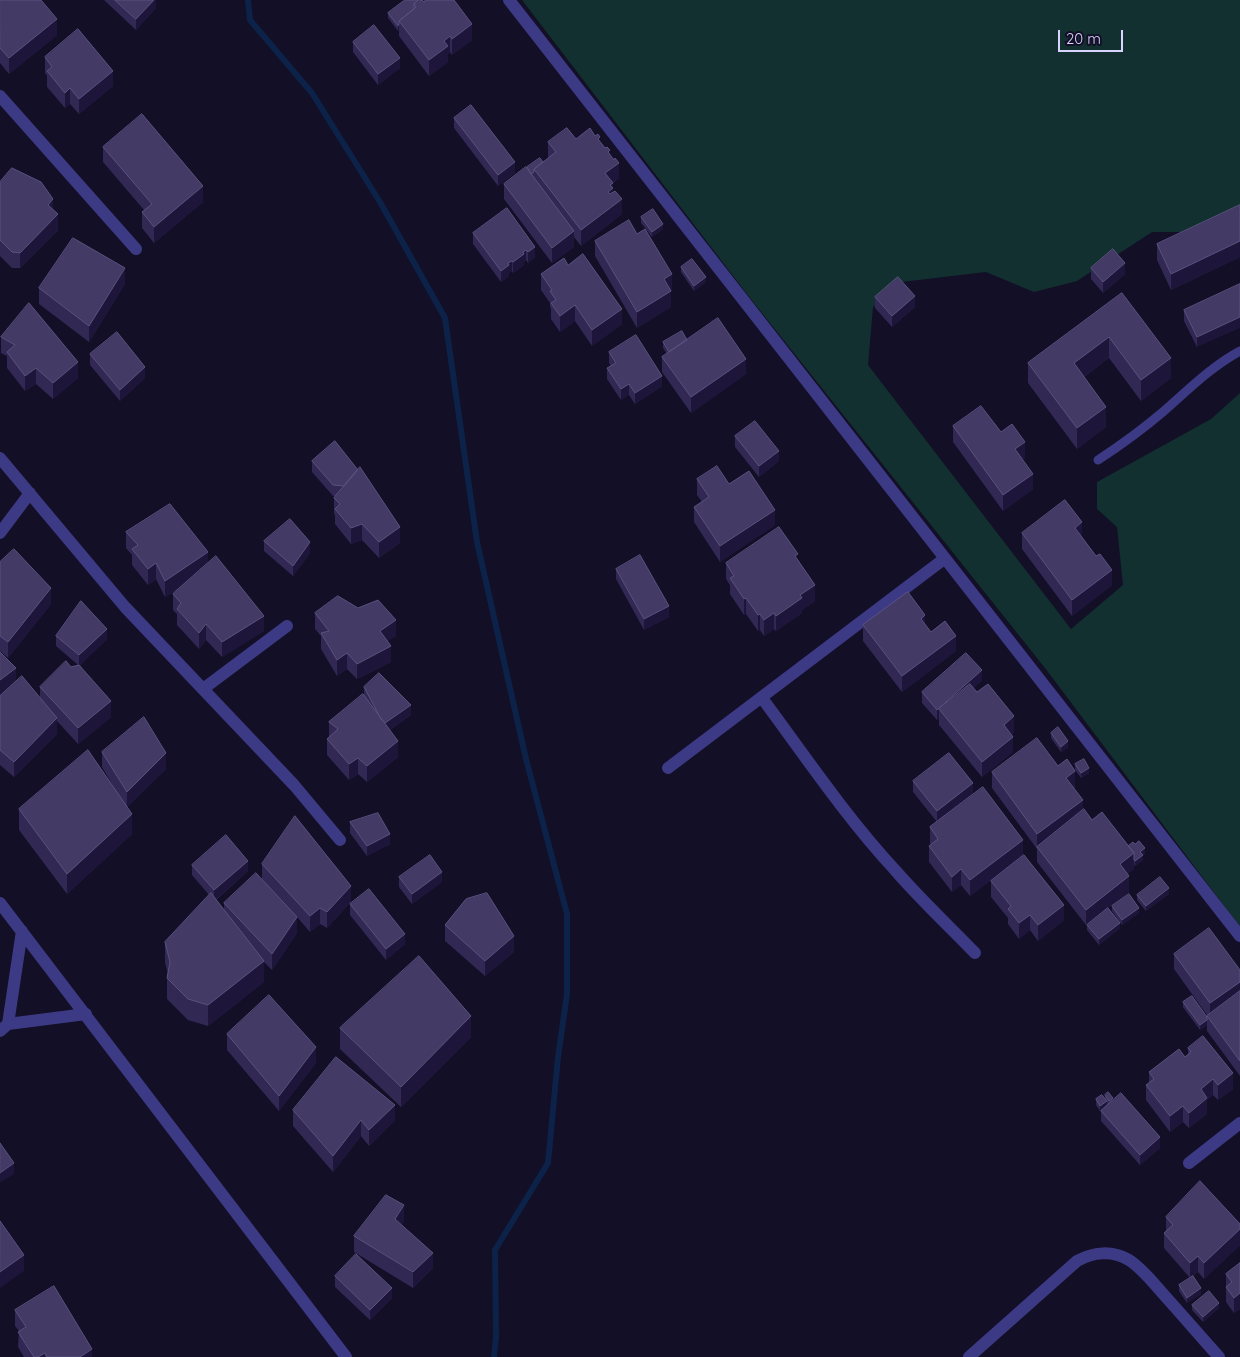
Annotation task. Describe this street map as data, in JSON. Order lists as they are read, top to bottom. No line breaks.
{"scale_bar":"20 m"}
